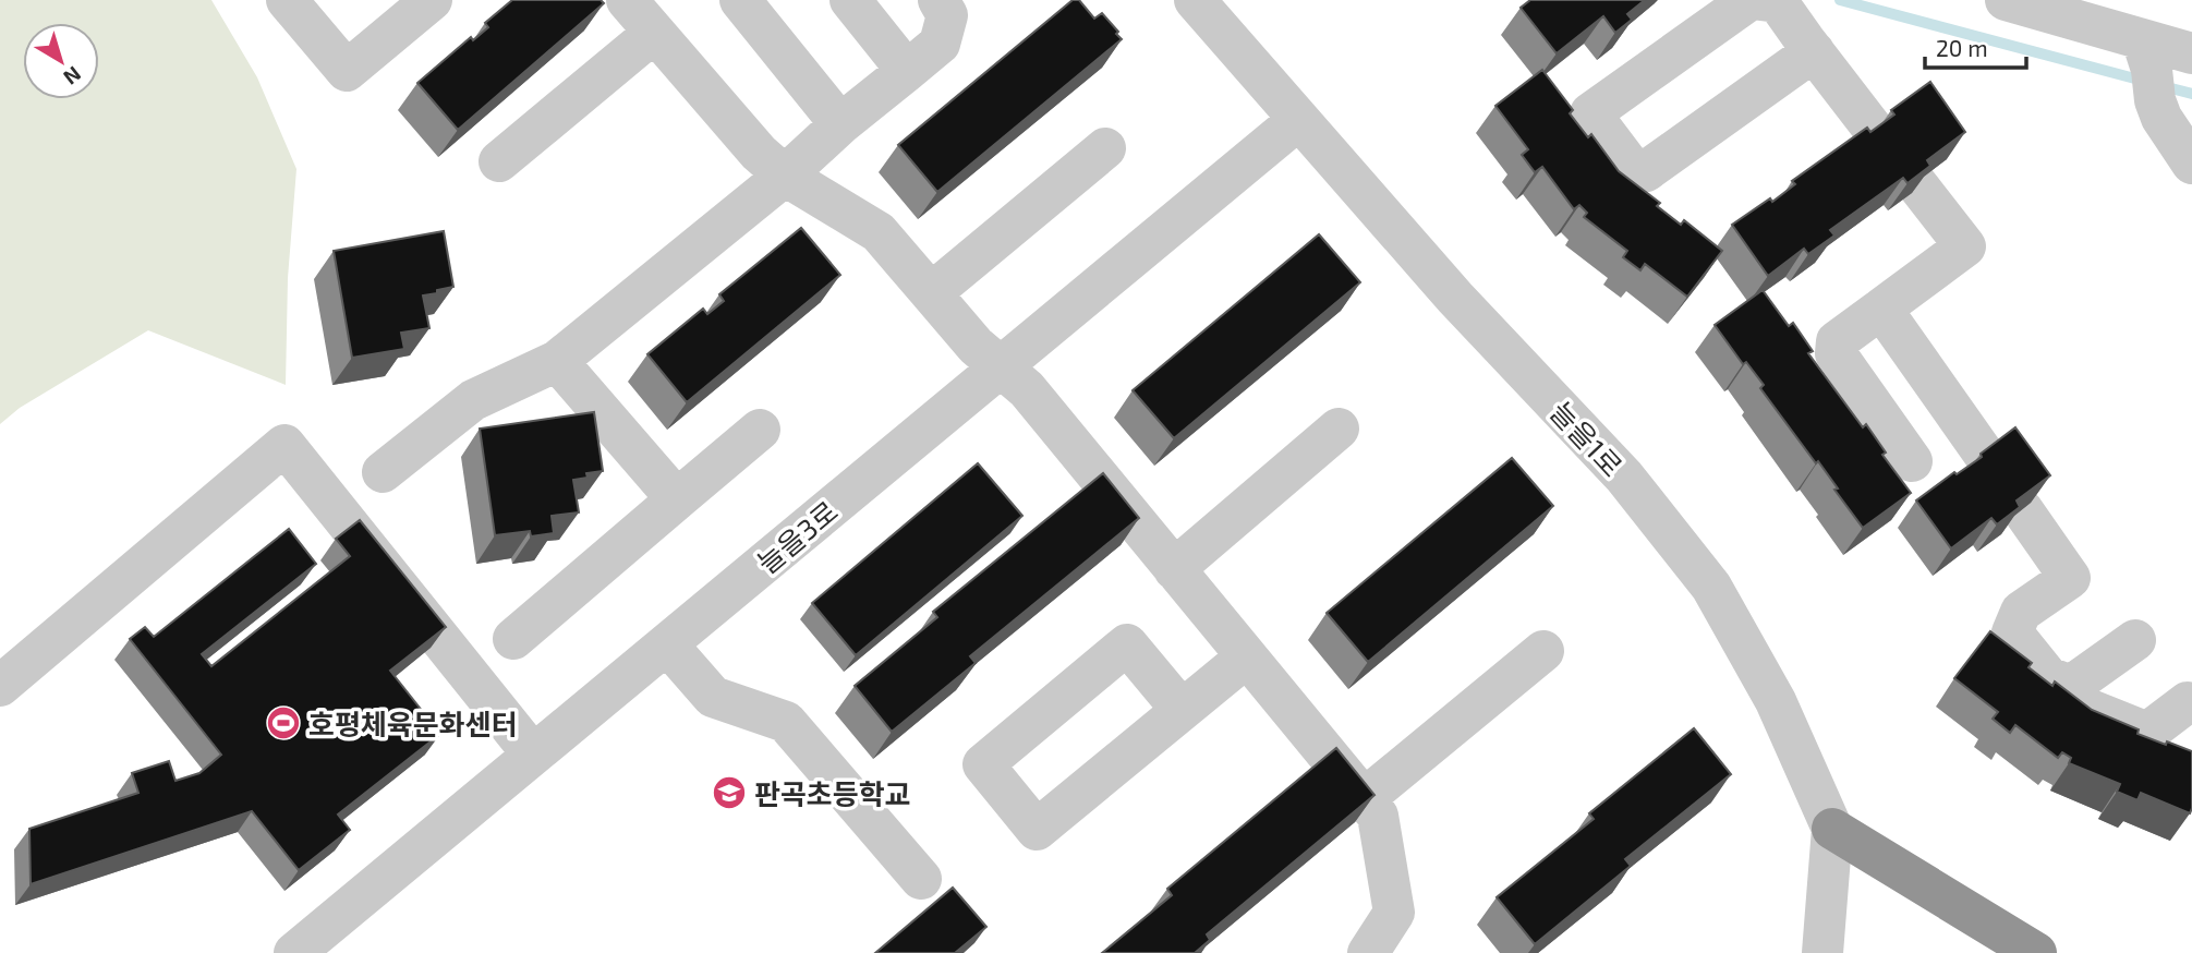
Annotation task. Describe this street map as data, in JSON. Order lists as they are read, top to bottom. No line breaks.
{"streets":{"street":["늘을1로","늘을3로"]},"crossings":[["늘을1로","늘을3로"]],"places":{"sports":["호평체육문화센터"],"school or university":["판곡초등학교"]},"scale_bar":"20 m","north":"bottom right"}
